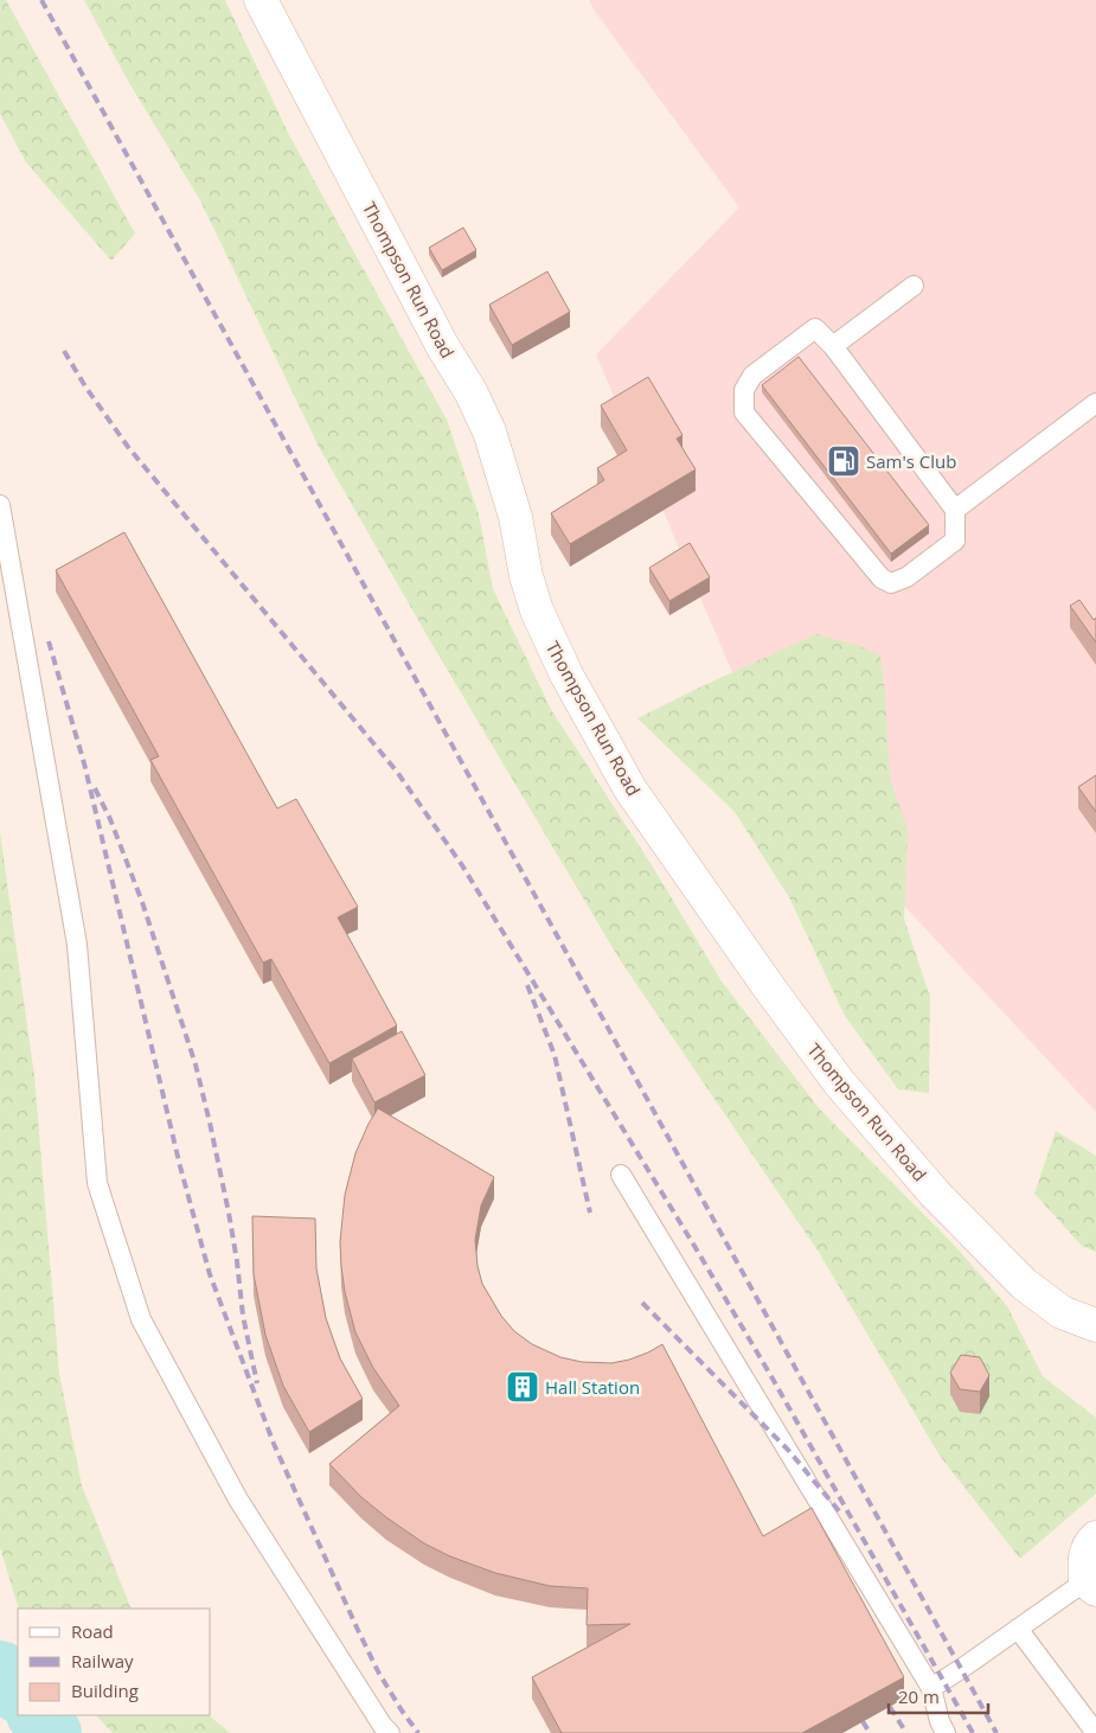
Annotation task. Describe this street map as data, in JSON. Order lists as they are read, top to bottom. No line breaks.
{"streets":{"street":["Thompson Run Road"]},"places":{"fuel station":["Sam's Club"],"building":["Hall Station"]},"legend":["Road","Railway","Building"],"scale_bar":"20 m"}
